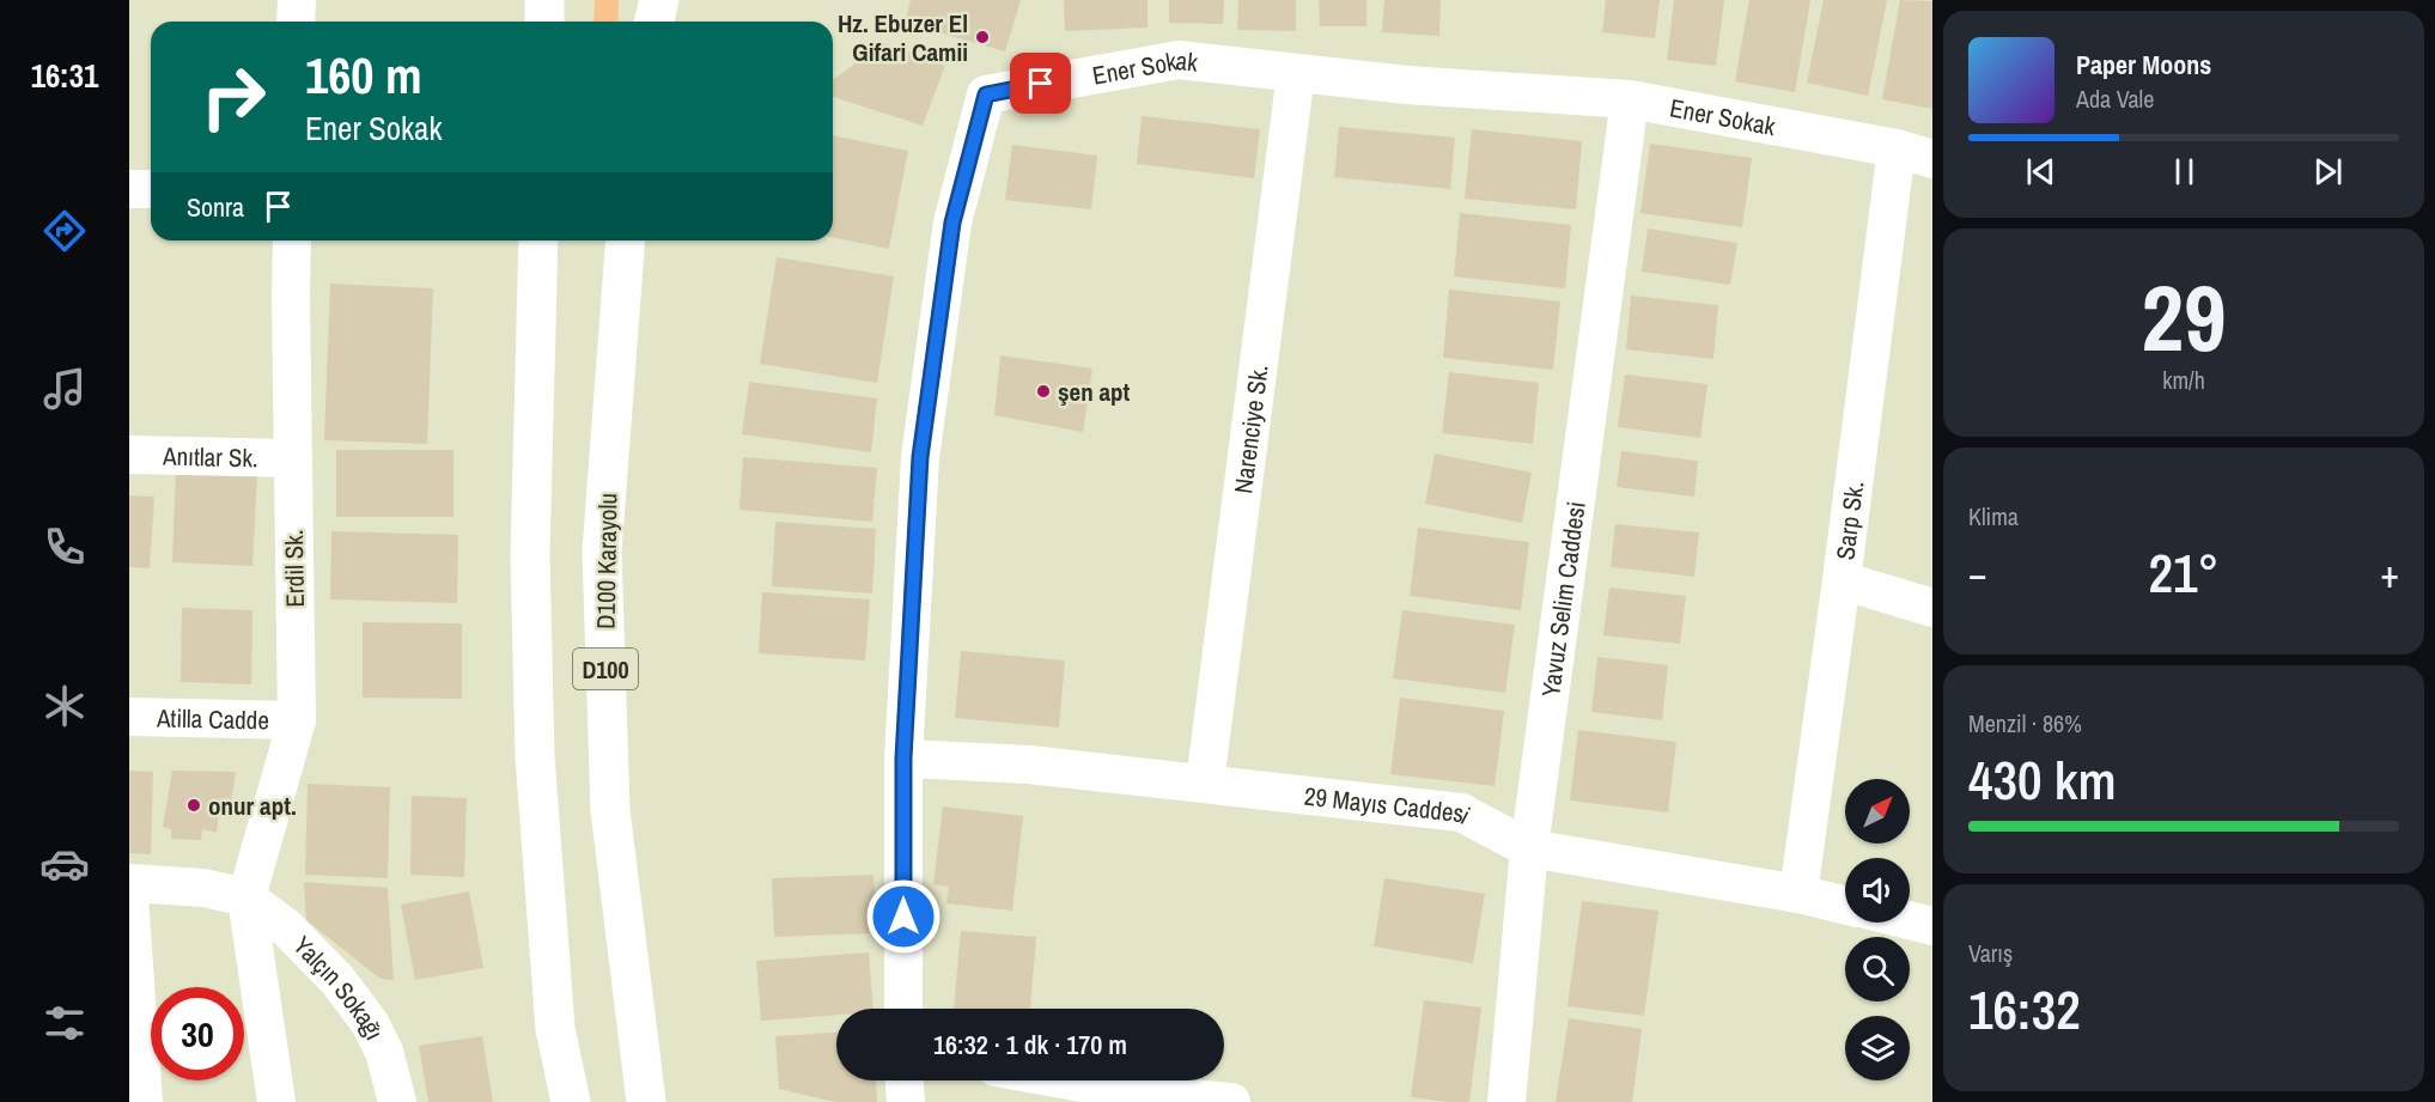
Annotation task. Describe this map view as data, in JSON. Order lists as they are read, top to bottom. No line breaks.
{"streets":{"highway":["D100 Karayolu","D100"],"street":["Ener Sokak","Narenciye Sk.","Anıtlar Sk.","Sarp Sk.","Erdil Sk.","Yavuz Selim Caddesi","Atilla Cadde","29 Mayıs Caddesi","Yalçın Sokağı"]},"crossings":[["Ener Sokak","Narenciye Sk."],["Ener Sokak","Sarp Sk."],["Ener Sokak","Yavuz Selim Caddesi"],["Ener Sokak","29 Mayıs Caddesi"],["Narenciye Sk.","29 Mayıs Caddesi"],["Anıtlar Sk.","Erdil Sk."],["Sarp Sk.","29 Mayıs Caddesi"],["Erdil Sk.","Atilla Cadde"],["Erdil Sk.","Yalçın Sokağı"],["Yavuz Selim Caddesi","29 Mayıs Caddesi"]],"places":["Hz. Ebuzer El Gifari Camii","şen apt","onur apt."],"north":"top right","page":{"tabs":"16:31","turn":["160 m","Ener Sokak"],"song":["Paper Moons","Ada Vale"],"then":"Sonra","tile":[["29","km/h"],"Klima",["Menzil · 86%","430 km"],["Varış","16:32"]],"heat":["−","21°","+"],"limit":"30","trip":"16:32 · 1 dk · 170 m"}}
